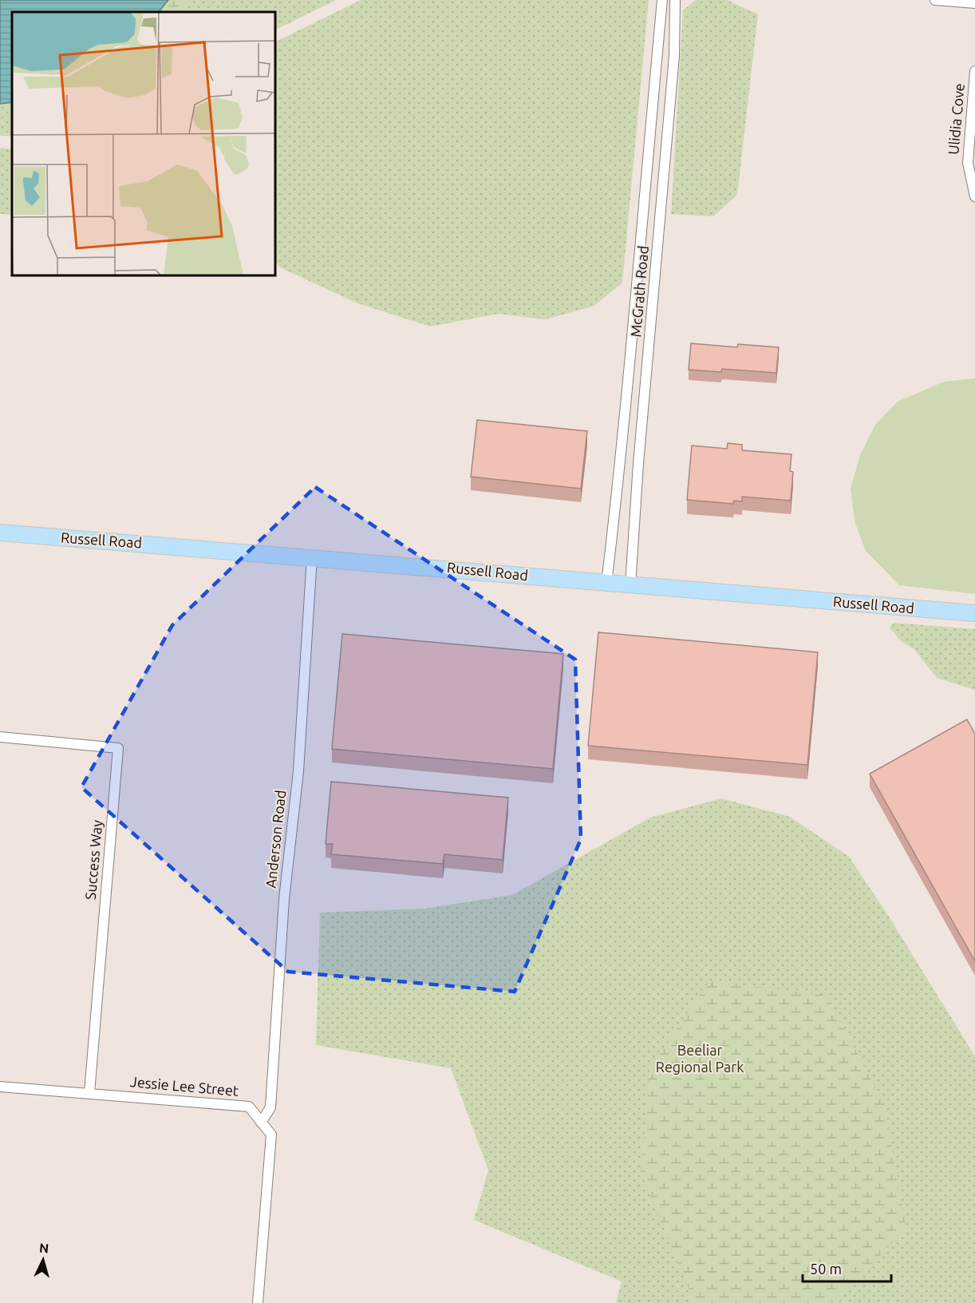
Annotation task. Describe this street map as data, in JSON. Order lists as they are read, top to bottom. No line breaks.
{"streets":{"main road":["Russell Road"],"street":["Ulidia Cove","McGrath Road","Anderson Road","Success Way","Jessie Lee Street"]},"crossings":[["McGrath Road","Russell Road"],["Russell Road","Anderson Road"],["Anderson Road","Jessie Lee Street"],["Success Way","Jessie Lee Street"]],"parks":["Beeliar Regional Park"],"scale_bar":"50 m","north":"top"}
